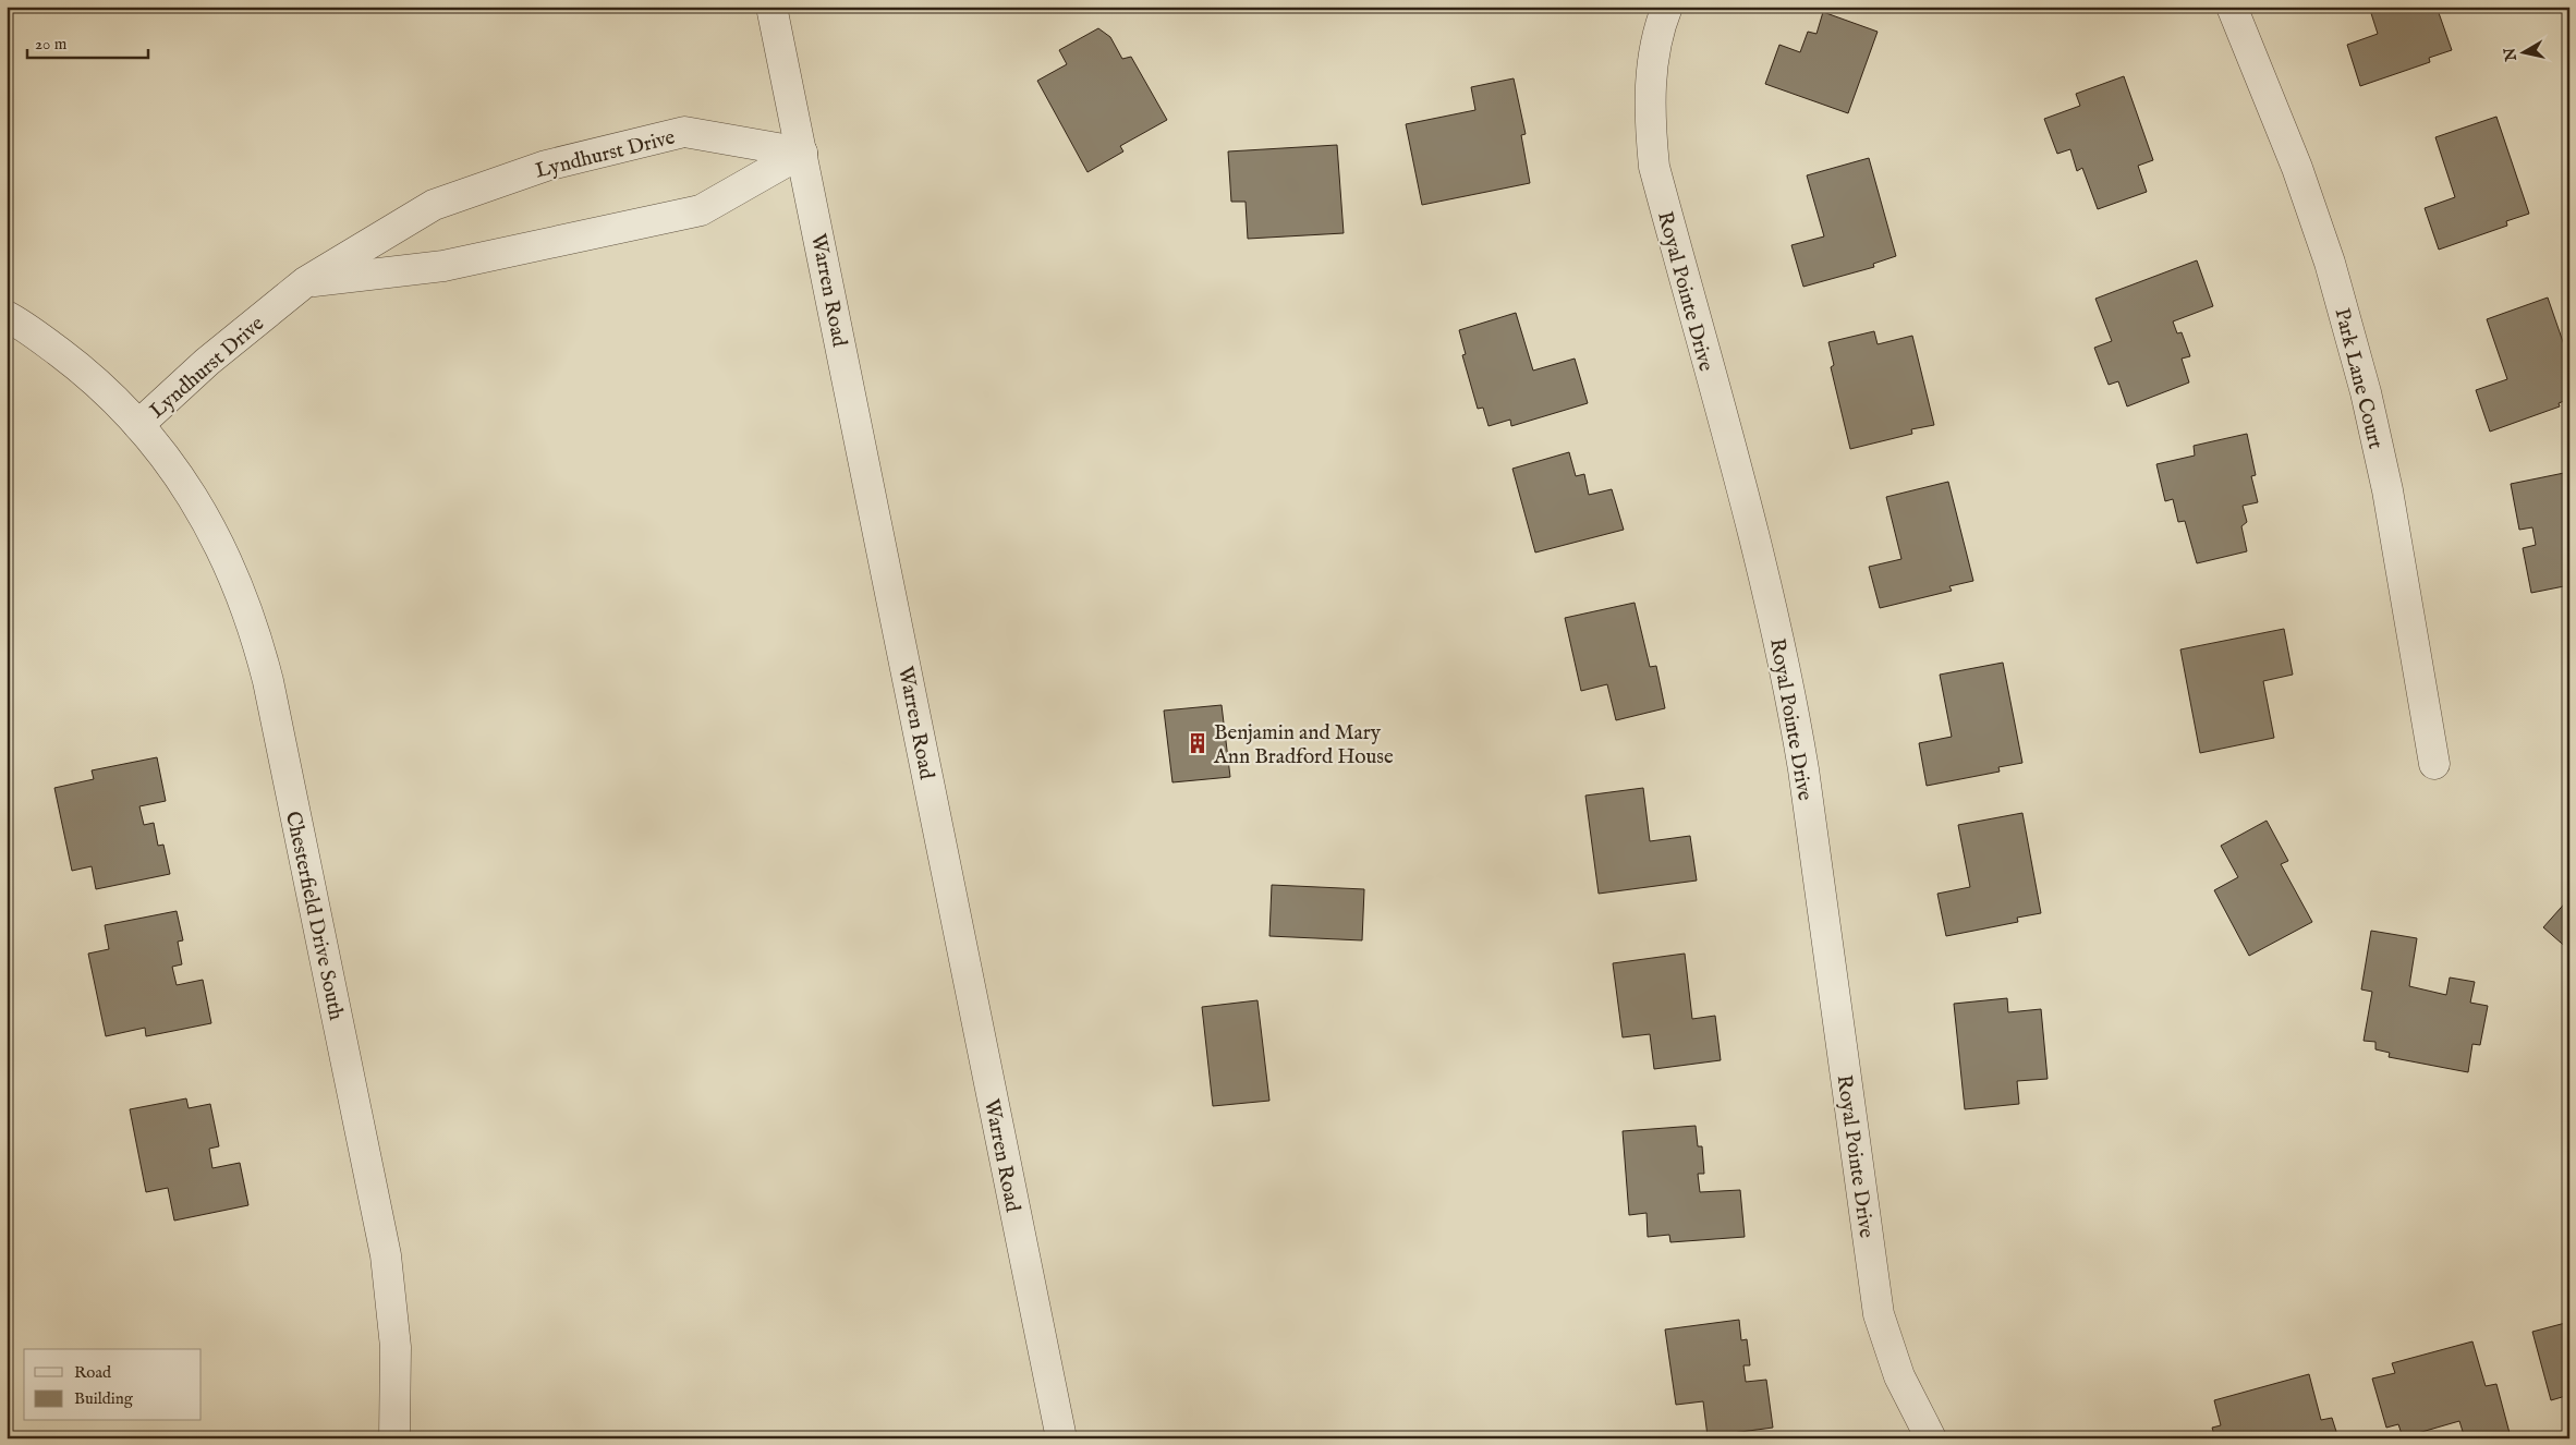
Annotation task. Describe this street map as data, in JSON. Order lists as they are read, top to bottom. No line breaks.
{"streets":{"street":["Lyndhurst Drive","Warren Road","Royal Pointe Drive","Park Lane Court","Chesterfield Drive South"]},"crossings":[["Lyndhurst Drive","Warren Road"],["Lyndhurst Drive","Chesterfield Drive South"]],"places":{"building":["Benjamin and Mary Ann Bradford House"]},"legend":["Road","Building"],"scale_bar":"20 m","north":"left"}
